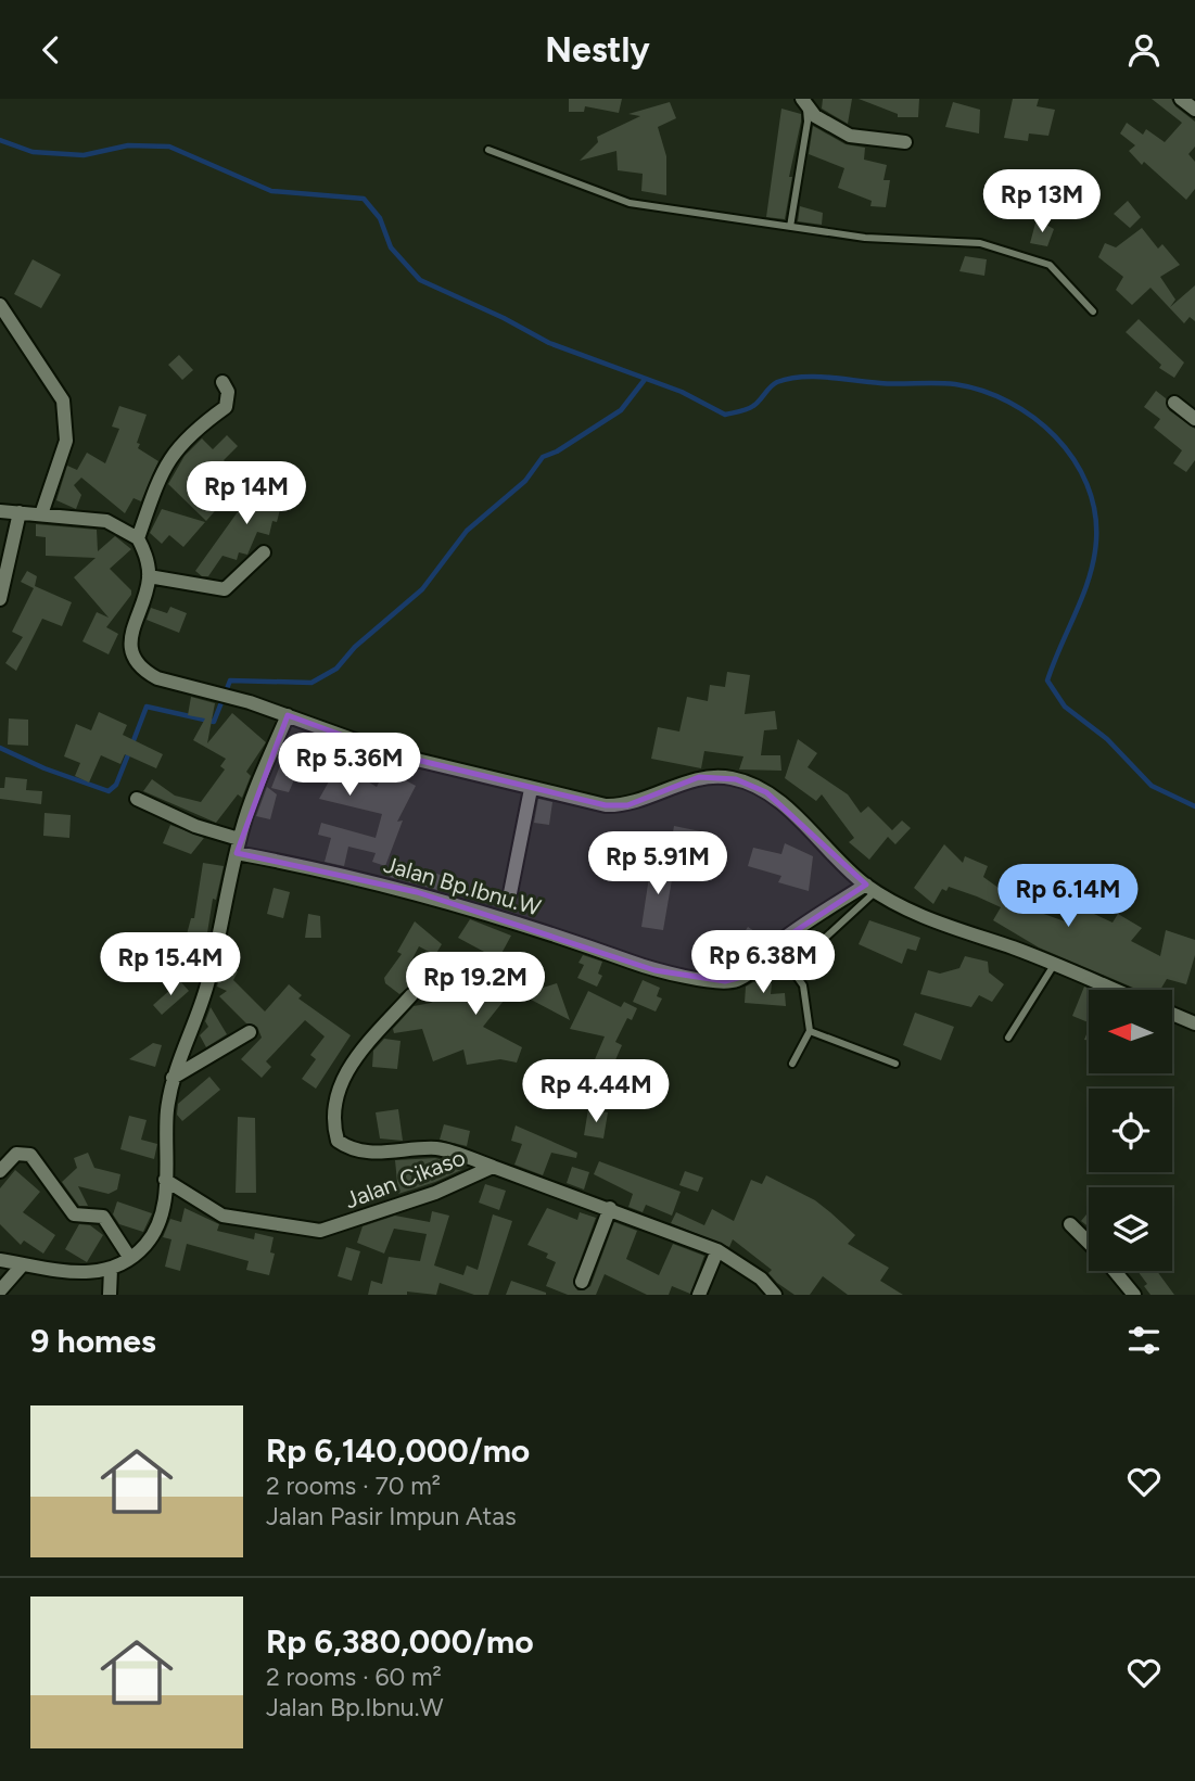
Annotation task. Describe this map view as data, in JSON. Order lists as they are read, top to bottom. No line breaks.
{"streets":{"street":["Jalan Bp.Ibnu.W","Jalan Cikaso"]},"north":"left","page":{"header":"Nestly","price":["Rp 13M","Rp 14M","Rp 5.36M","Rp 5.91M","Rp 6.14M","Rp 6.38M","Rp 15.4M","Rp 19.2M","Rp 4.44M"],"heading":"9 homes","list":[{"name":"Rp 6,140,000/mo","note":"2 rooms · 70 m² · Jalan Pasir Impun Atas"},{"name":"Rp 6,380,000/mo","note":"2 rooms · 60 m² · Jalan Bp.Ibnu.W"}]}}
